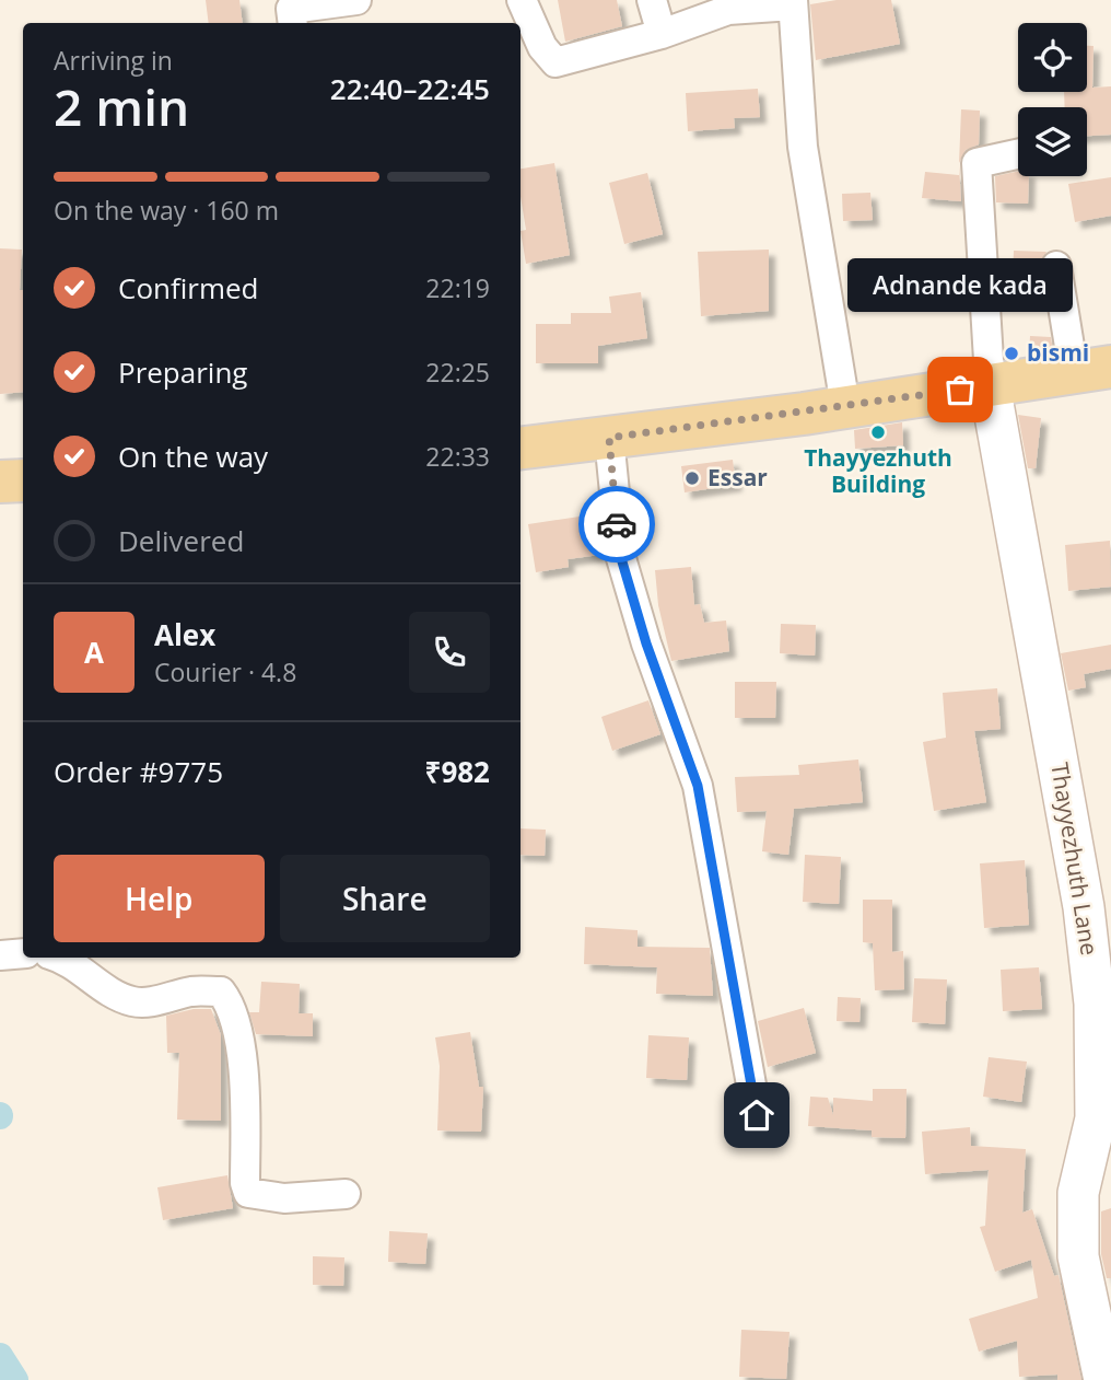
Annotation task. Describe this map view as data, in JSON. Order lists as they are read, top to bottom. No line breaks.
{"streets":{"street":["Thayyezhuth Lane"]},"places":["bismi","Adnande kada","Thayyezhuth Building","Essar"],"page":{"heading":["2 min","Arriving in","22:40–22:45"],"panel":["Alex","Courier · 4.8","Order #9775","₹982"],"bar":"On the way · 160 m","list":[["Confirmed","22:19"],["Preparing","22:25"],["On the way","22:33"],"Delivered"],"bubble":"Adnande kada","round":"A","buttons":["Help","Share"]}}
